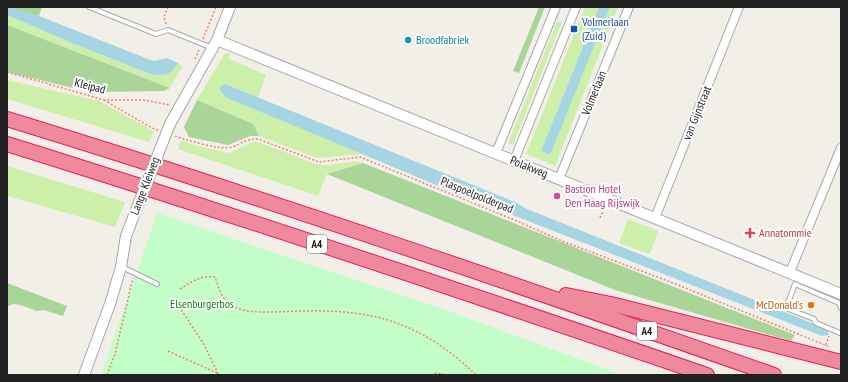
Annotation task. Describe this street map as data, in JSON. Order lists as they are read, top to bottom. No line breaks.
{"streets":{"highway":["A4"],"street":["Volmerlaan","van Gijnstraat","Polakweg","Lange Kleiweg"],"path":["Kleipad","Plaspoelpolderpad"]},"crossings":[["Volmerlaan","Polakweg"],["van Gijnstraat","Polakweg"],["Polakweg","Lange Kleiweg"],["Lange Kleiweg","Plaspoelpolderpad"]],"parks":["Elsenburgerbos"],"places":{"transit":["Volmerlaan (Zuid)"],"other":["Broodfabriek","Bastion Hotel Den Haag Rijswijk","McDonald's"],"health":["Annatommie"]}}
